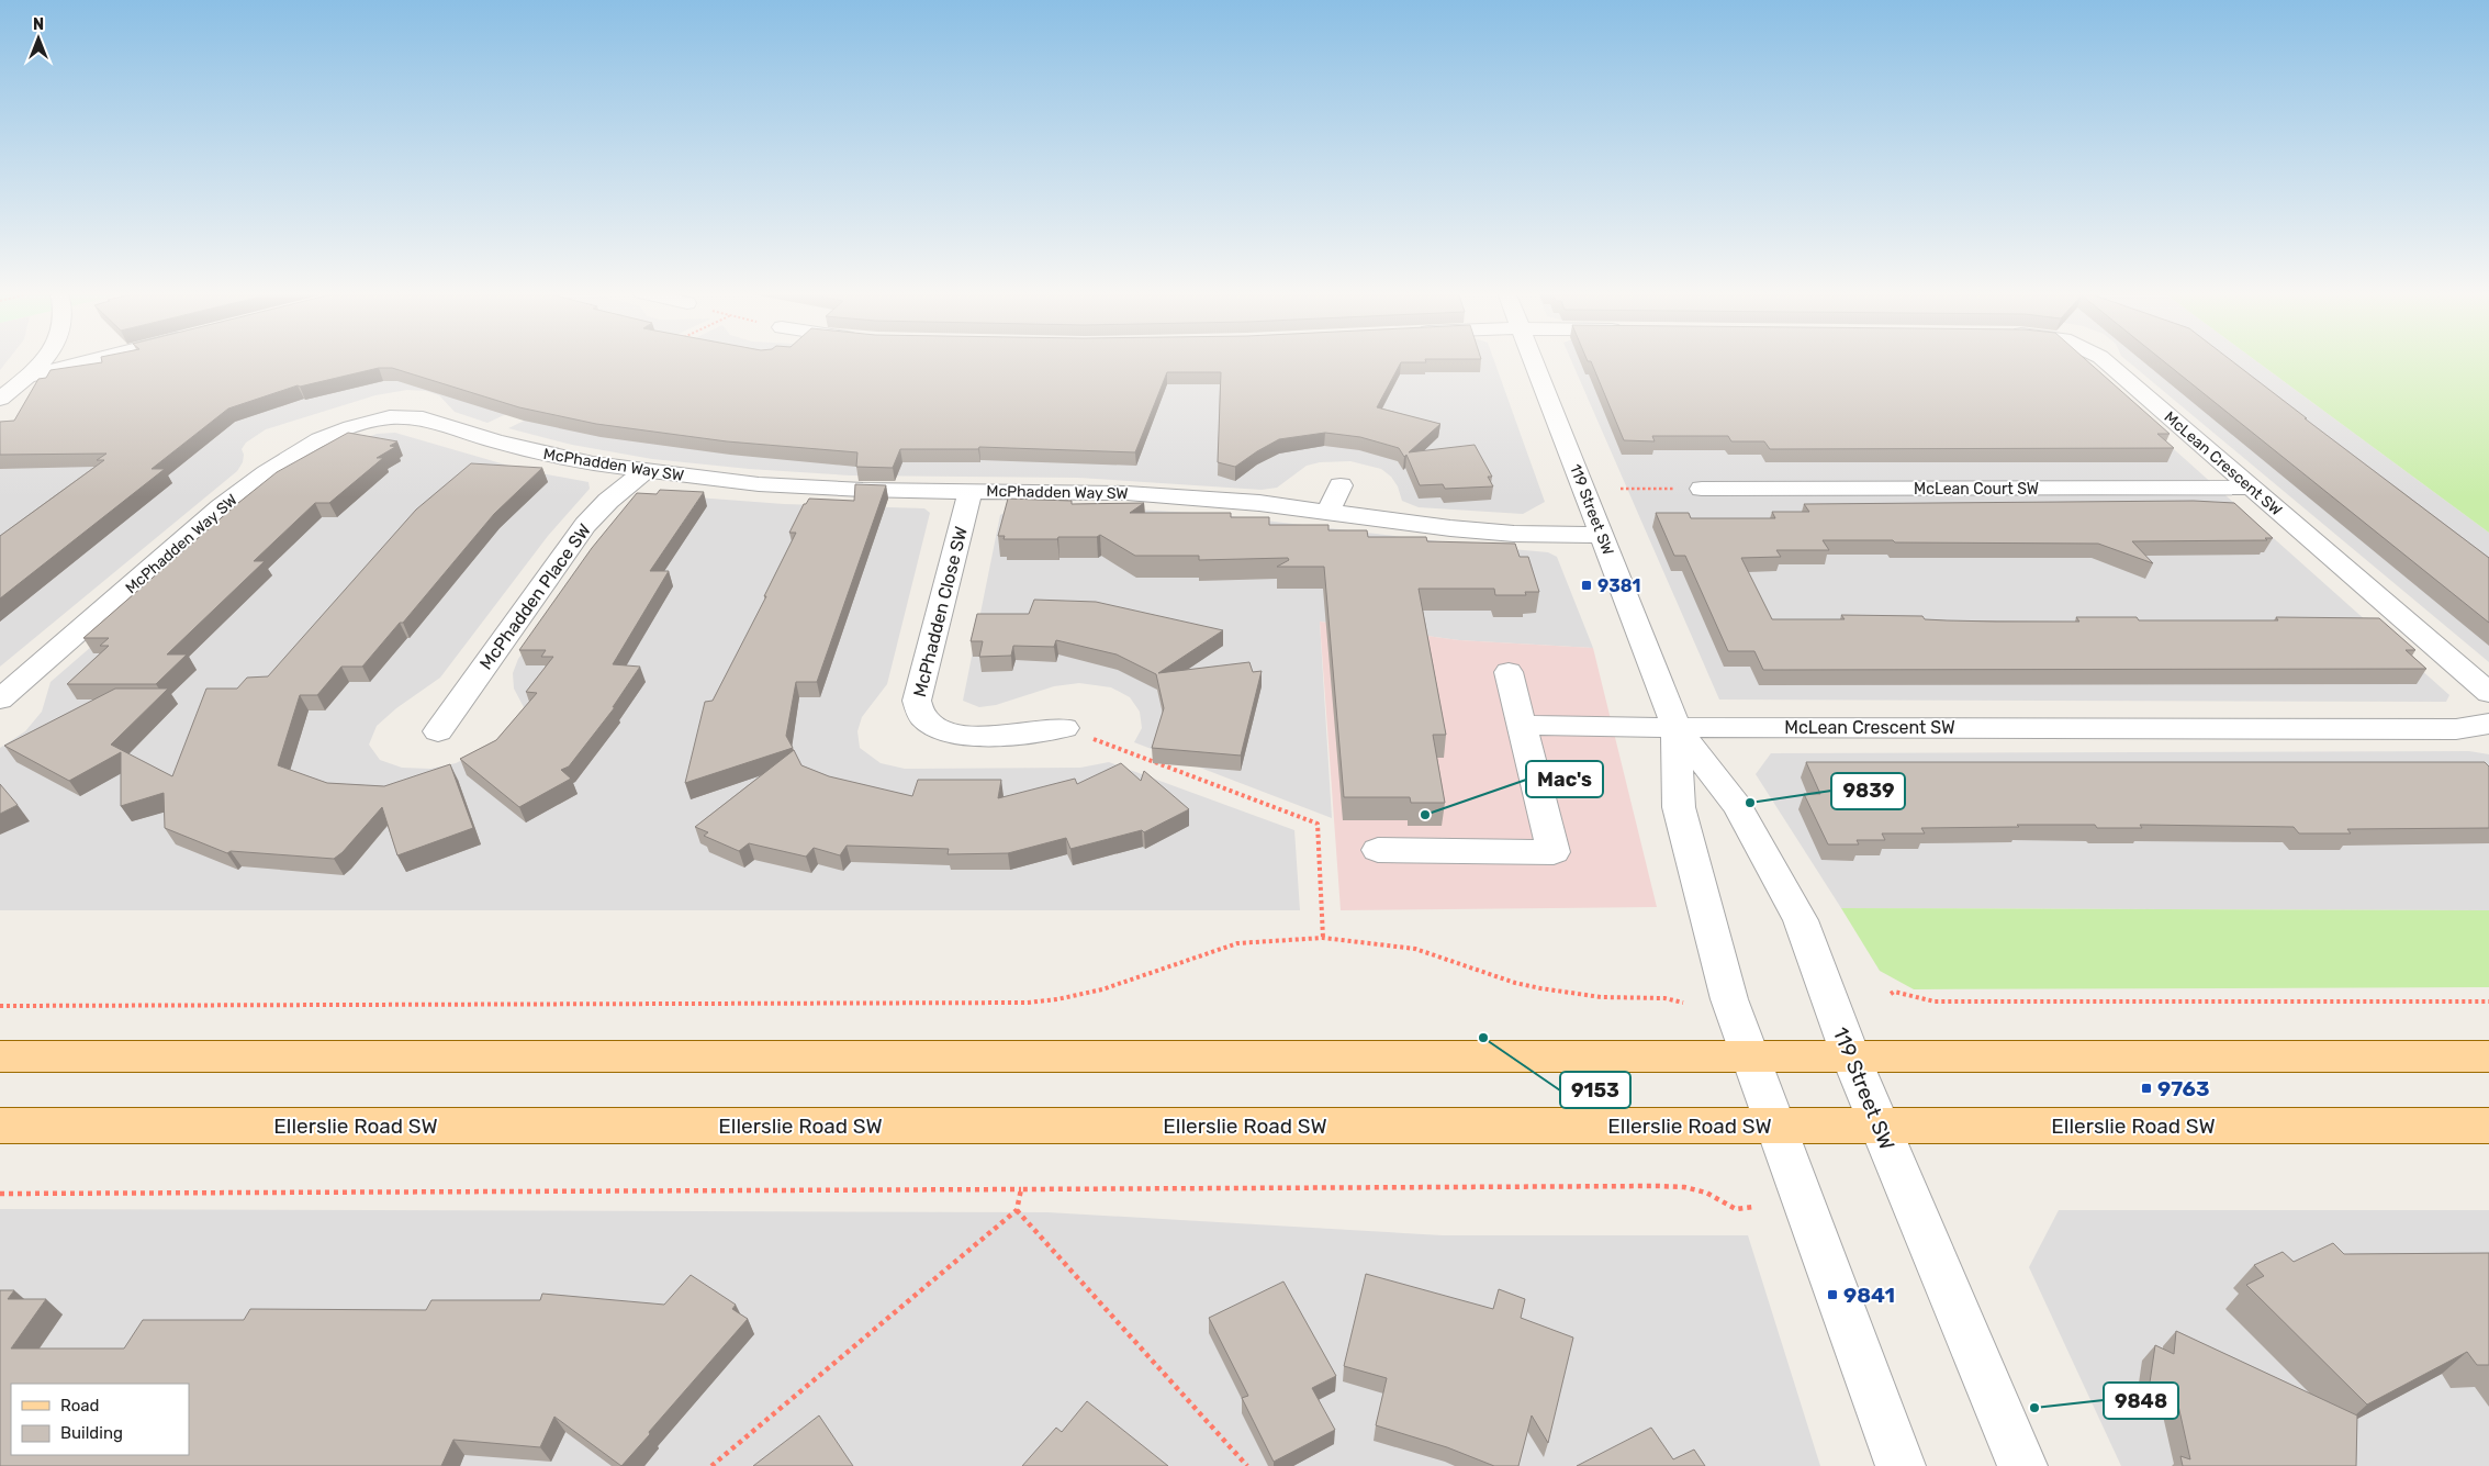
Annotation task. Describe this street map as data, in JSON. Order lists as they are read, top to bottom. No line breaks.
{"streets":{"main road":["Ellerslie Road SW"],"street":["McLean Crescent SW","McPhadden Way SW","McLean Court SW","119 Street SW","McPhadden Place SW","McPhadden Close SW"]},"crossings":[["McLean Crescent SW","McLean Court SW"],["McLean Crescent SW","119 Street SW"],["McPhadden Way SW","119 Street SW"],["McPhadden Way SW","McPhadden Place SW"],["McPhadden Way SW","McPhadden Close SW"],["119 Street SW","Ellerslie Road SW"]],"places":{"transit":["9381","9763","9841"],"other":["9839","Mac's","9153","9848"]},"legend":["Road","Building"],"north":"top"}
